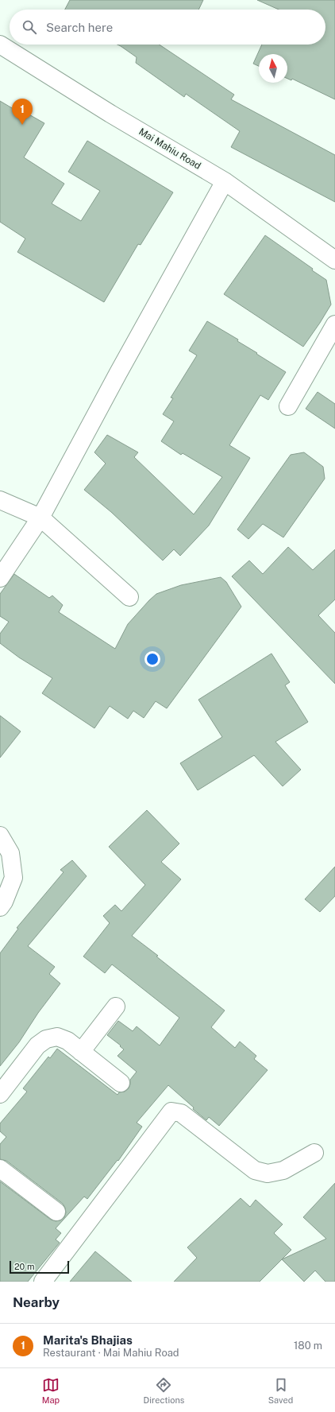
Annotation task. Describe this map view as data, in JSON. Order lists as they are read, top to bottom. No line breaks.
{"streets":{"street":["Mai Mahiu Road"]},"scale_bar":"20 m","north":"top","page":{"search":"Search here","pins":"1","scale":"20 m","heading":"Nearby","list":[{"mark":"1","name":"Marita's Bhajias","note":"Restaurant · Mai Mahiu Road","value":"180 m"}],"nav":["Map","Directions","Saved"]}}
